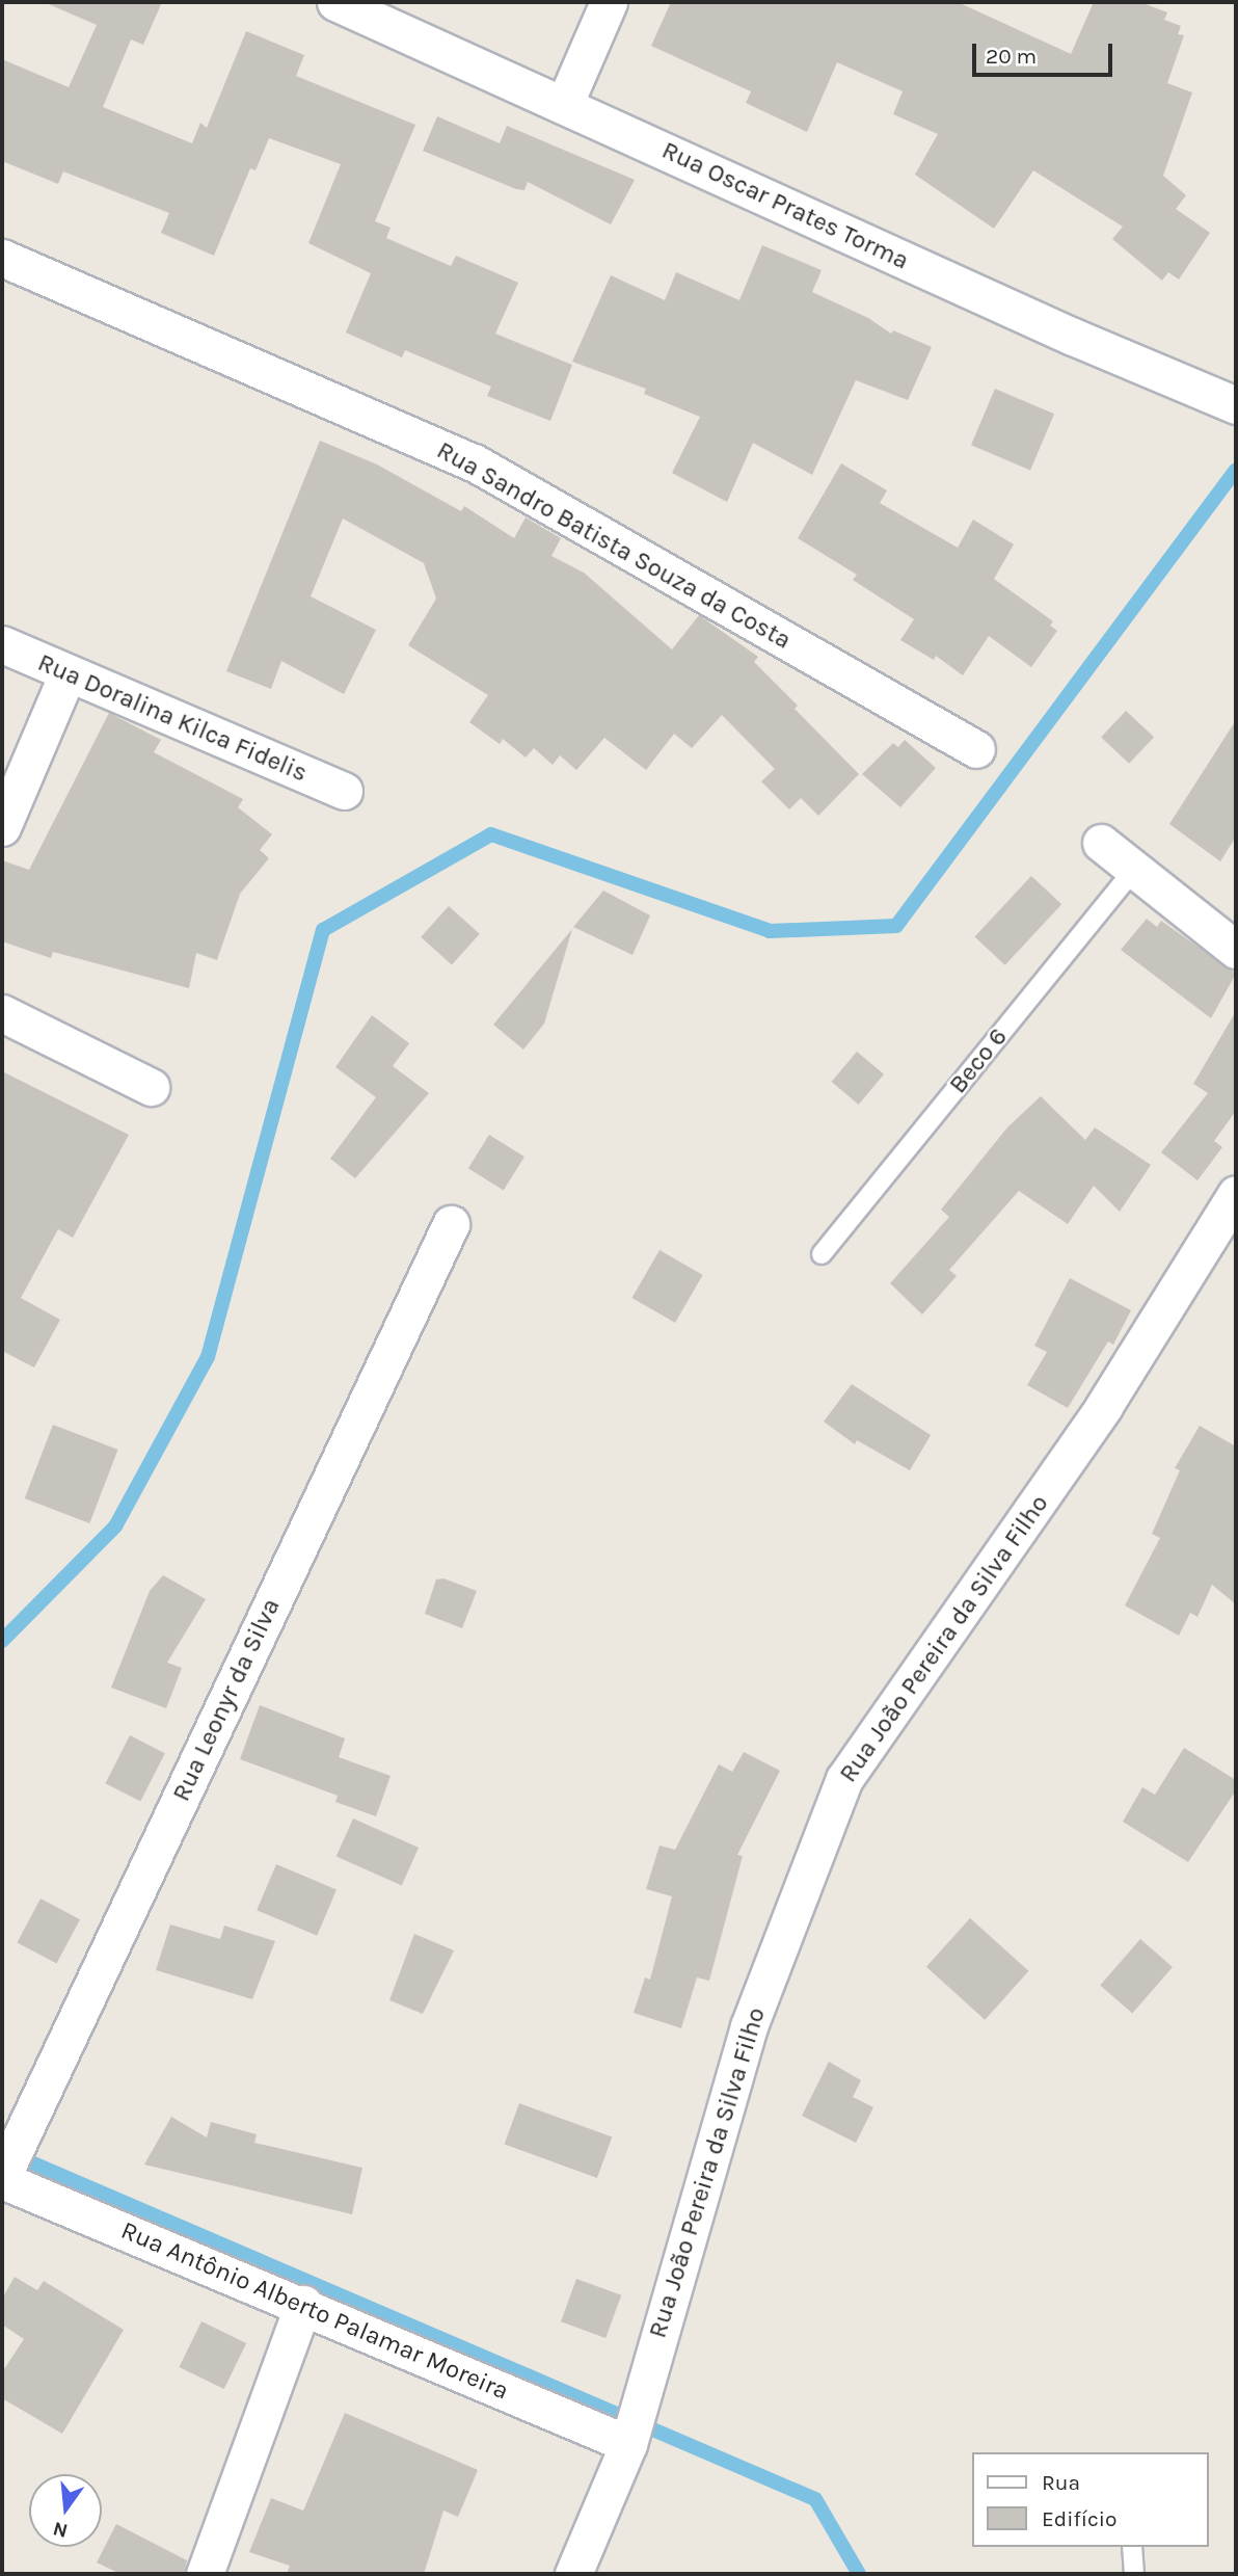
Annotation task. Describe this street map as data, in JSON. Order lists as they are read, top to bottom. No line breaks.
{"streets":{"street":["Rua Oscar Prates Torma","Rua Sandro Batista Souza da Costa","Rua Doralina Kilca Fidelis","Rua João Pereira da Silva Filho","Rua Leonyr da Silva","Rua Antônio Alberto Palamar Moreira"],"lane":["Beco 6"]},"crossings":[["Rua João Pereira da Silva Filho","Rua Antônio Alberto Palamar Moreira"],["Rua Leonyr da Silva","Rua Antônio Alberto Palamar Moreira"]],"legend":["Rua","Edifício"],"scale_bar":"20 m","north":"bottom"}
